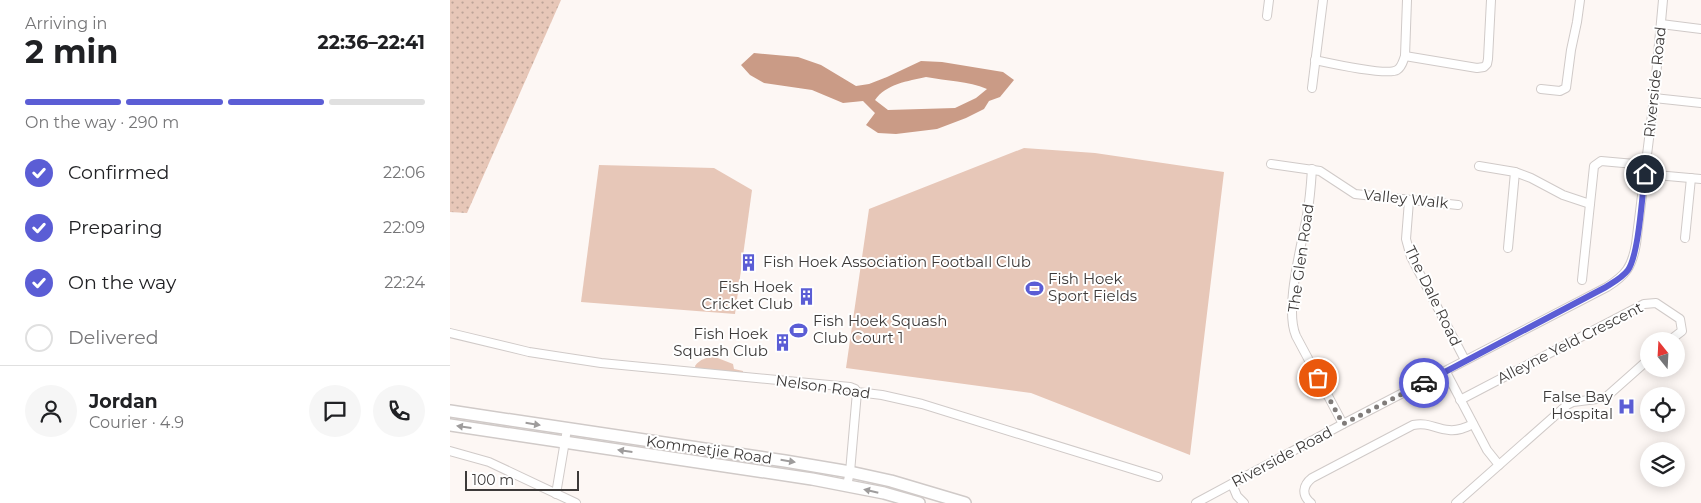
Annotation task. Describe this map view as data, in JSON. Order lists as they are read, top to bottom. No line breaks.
{"streets":{"main road":["Kommetjie Road"],"street":["Riverside Road","Valley Walk","The Glen Road","The Dale Road","Alleyne Yeld Crescent","Nelson Road"]},"crossings":[["Riverside Road","The Glen Road"],["Riverside Road","The Dale Road"],["Valley Walk","The Glen Road"],["Valley Walk","The Dale Road"]],"places":{"building":["Fish Hoek Association Football Club","Fish Hoek Cricket Club","Fish Hoek Squash Club"],"sports":["Fish Hoek Sport Fields","Fish Hoek Squash Club Court 1"],"hospital":["False Bay Hospital"]},"scale_bar":"100 m","north":"top","page":{"heading":["2 min","Arriving in","22:36–22:41"],"panel":["Jordan","Courier · 4.9"],"bar":"On the way · 290 m","list":[["Confirmed","22:06"],["Preparing","22:09"],["On the way","22:24"],"Delivered"],"scale":"100 m"}}
